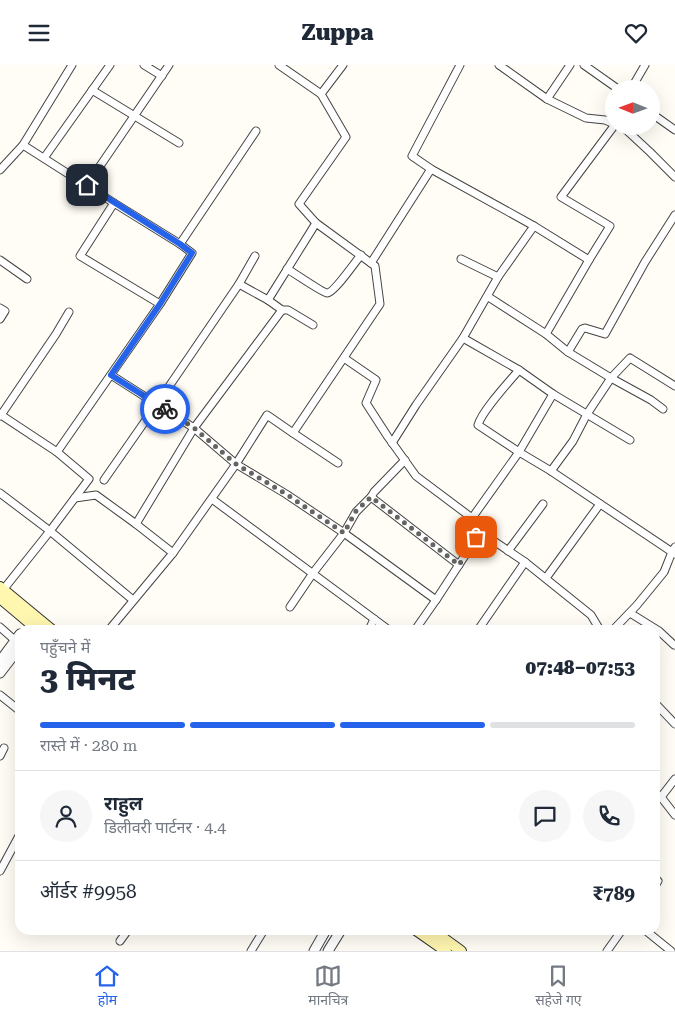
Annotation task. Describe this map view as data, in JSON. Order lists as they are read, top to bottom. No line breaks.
{"north":"left","page":{"header":"Zuppa","heading":["3 मिनट","पहुँचने में","07:48–07:53"],"panel":["राहुल","डिलीवरी पार्टनर · 4.4","ऑर्डर #9958","₹789"],"bar":"रास्ते में · 280 m","tabs":["होम","मानचित्र","सहेजे गए"]}}
